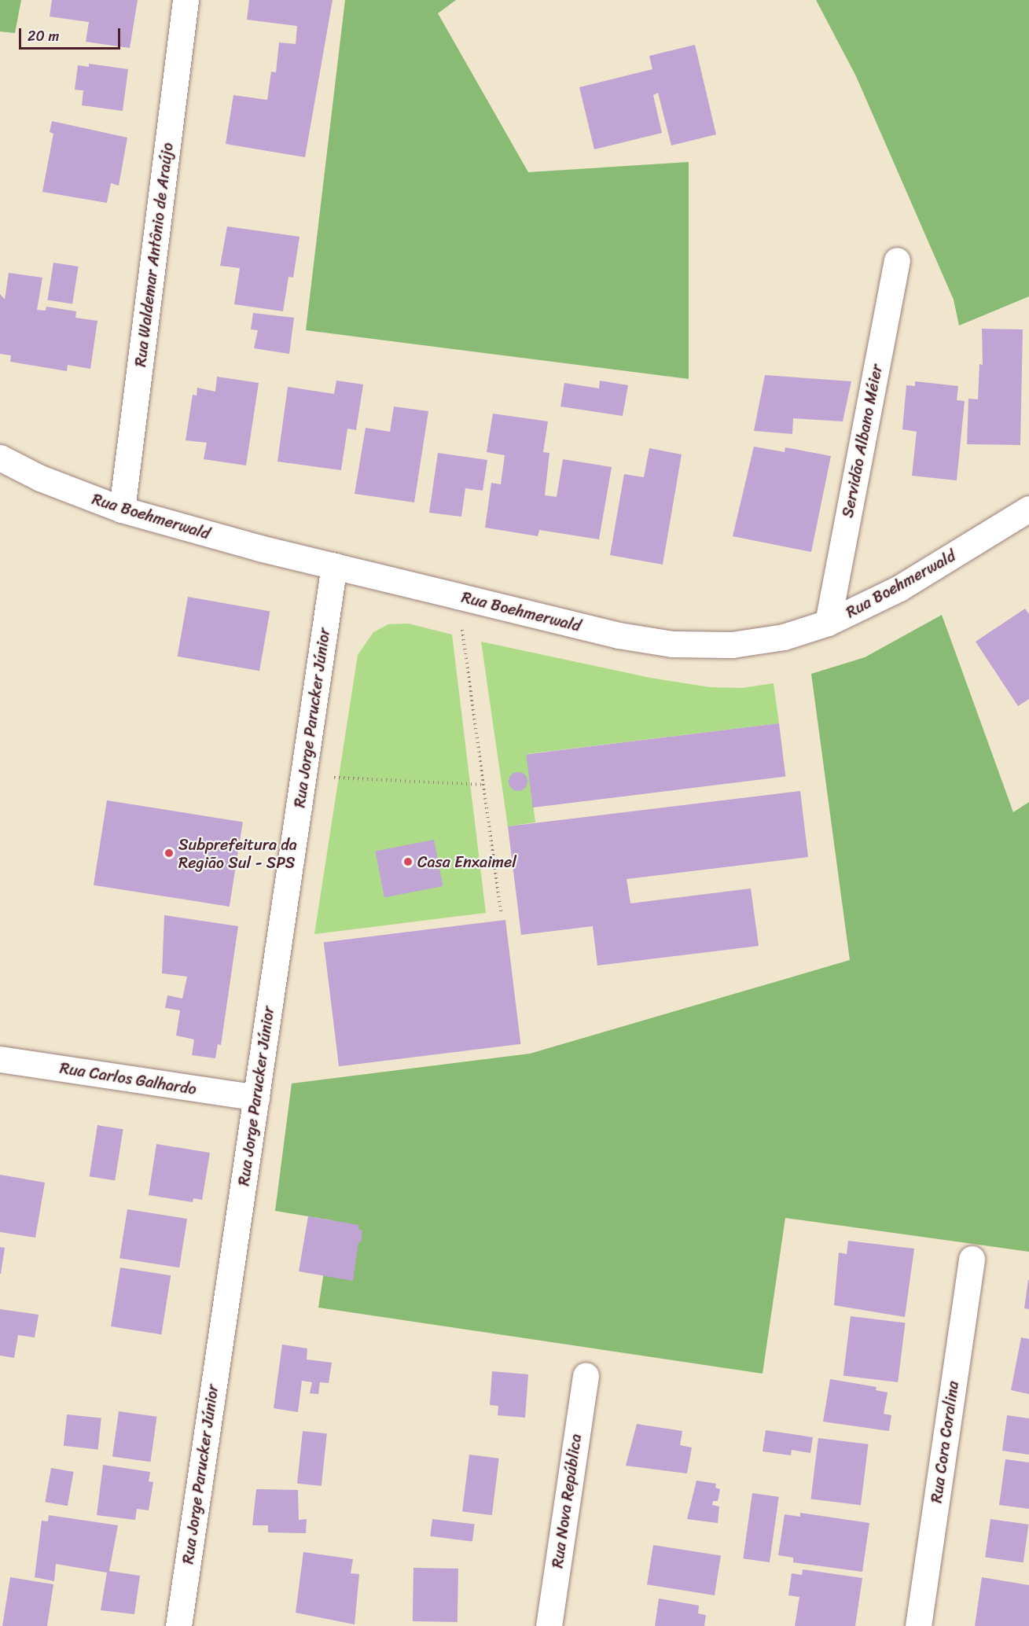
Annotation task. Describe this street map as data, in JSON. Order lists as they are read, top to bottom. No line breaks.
{"streets":{"street":["Rua Waldemar Antônio de Araújo","Servidão Albano Méier","Rua Boehmerwald","Rua Jorge Parucker Júnior","Rua Carlos Galhardo","Rua Cora Coralina","Rua Nova República"]},"crossings":[["Rua Waldemar Antônio de Araújo","Rua Boehmerwald"],["Servidão Albano Méier","Rua Boehmerwald"],["Rua Boehmerwald","Rua Jorge Parucker Júnior"],["Rua Jorge Parucker Júnior","Rua Carlos Galhardo"]],"places":["Subprefeitura da Região Sul - SPS","Casa Enxaimel"],"scale_bar":"20 m"}
